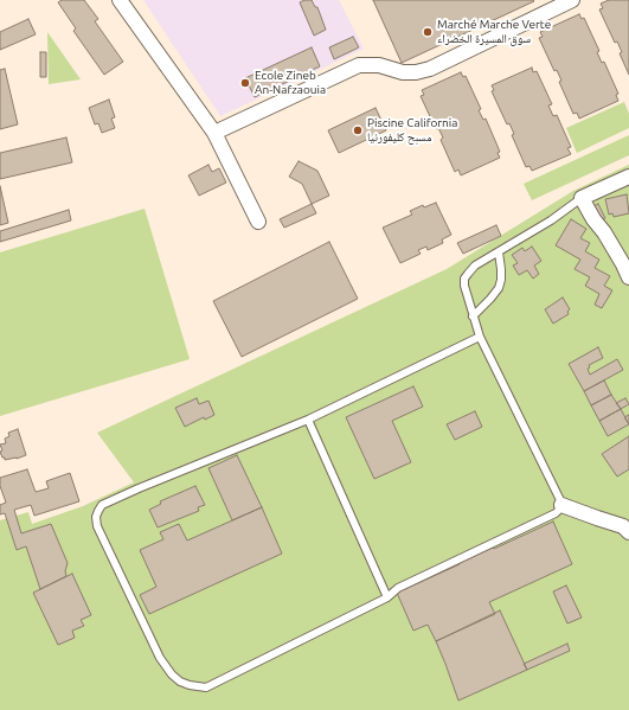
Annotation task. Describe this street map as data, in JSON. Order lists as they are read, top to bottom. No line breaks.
{"places":["Marché Marche Verte سوق المسيرة الخضراء","Ecole Zineb An-Nafzaouia","Piscine California مسبح كليفورنيا"]}
